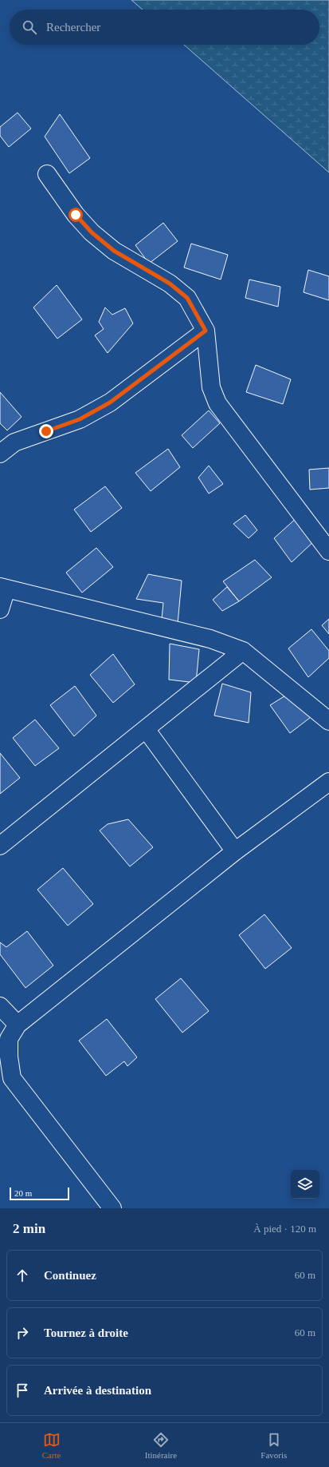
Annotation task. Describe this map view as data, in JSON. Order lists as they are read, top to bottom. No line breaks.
{"scale_bar":"20 m","page":{"search":"Rechercher","scale":"20 m","heading":["2 min","À pied · 120 m"],"list":[["Continuez","60 m"],["Tournez à droite","60 m"],"Arrivée à destination"],"nav":["Carte","Itinéraire","Favoris"]}}
